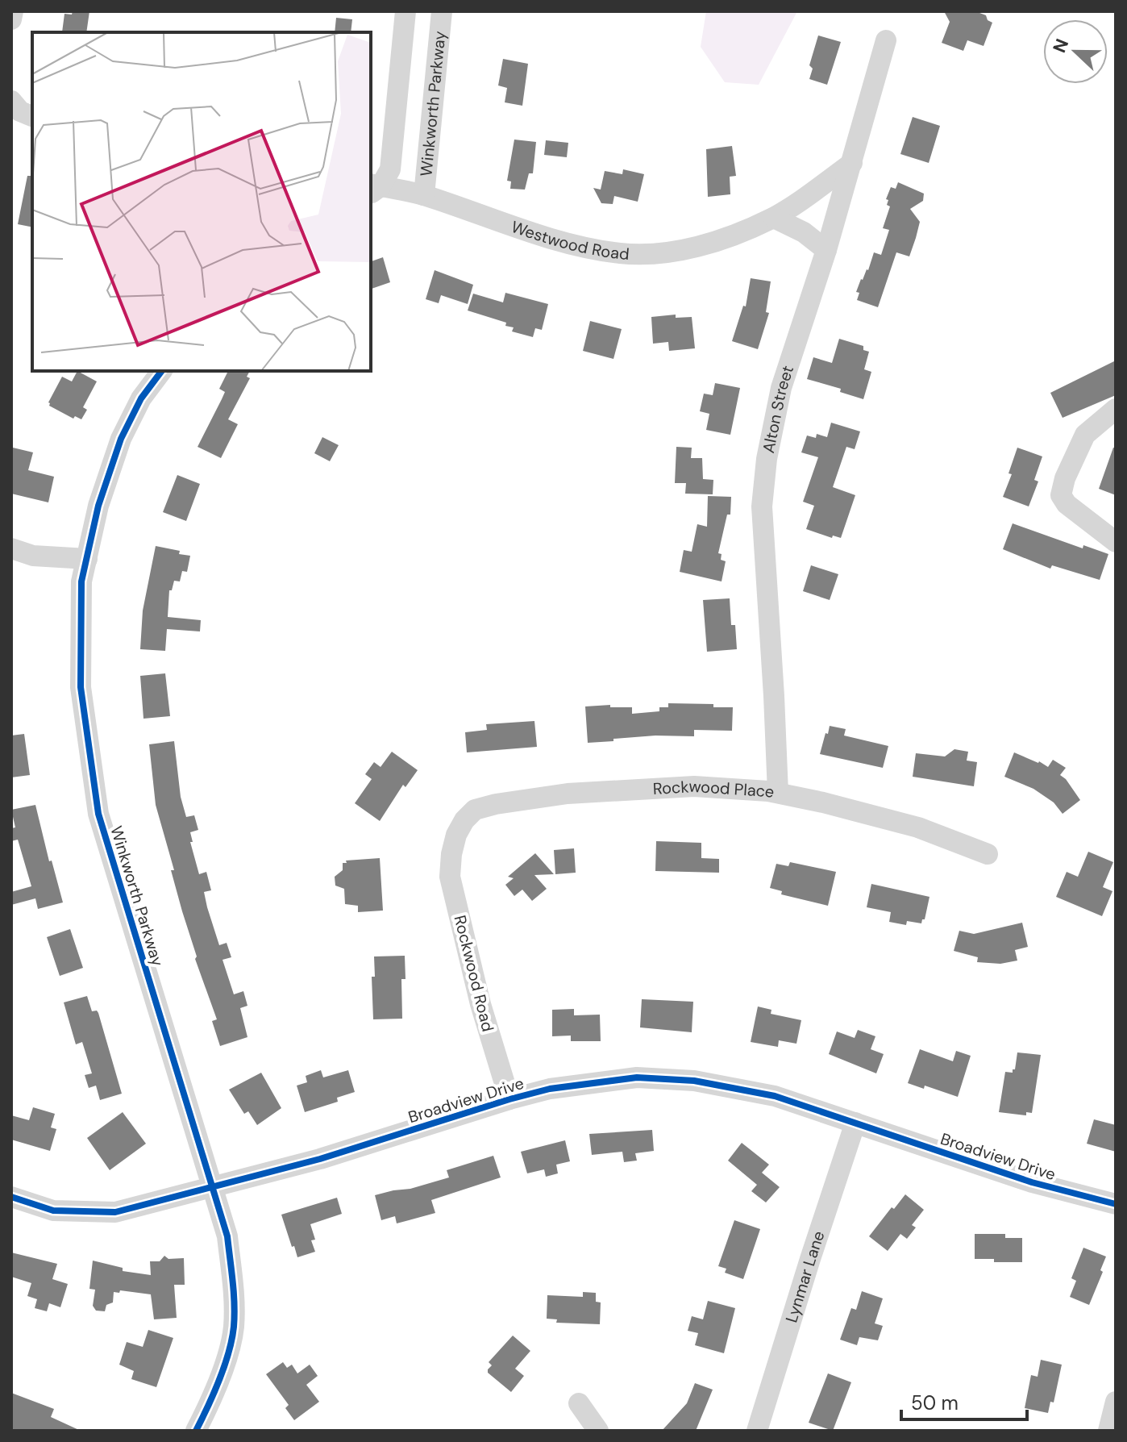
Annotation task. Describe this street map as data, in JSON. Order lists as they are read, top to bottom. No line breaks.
{"streets":{"street":["Winkworth Parkway","Westwood Road","Alton Street","Rockwood Place","Rockwood Road","Broadview Drive","Lynmar Lane"]},"crossings":[["Winkworth Parkway","Westwood Road"],["Winkworth Parkway","Broadview Drive"],["Westwood Road","Alton Street"],["Alton Street","Rockwood Place"],["Rockwood Place","Rockwood Road"],["Rockwood Road","Broadview Drive"],["Broadview Drive","Lynmar Lane"]],"scale_bar":"50 m","north":"left"}
